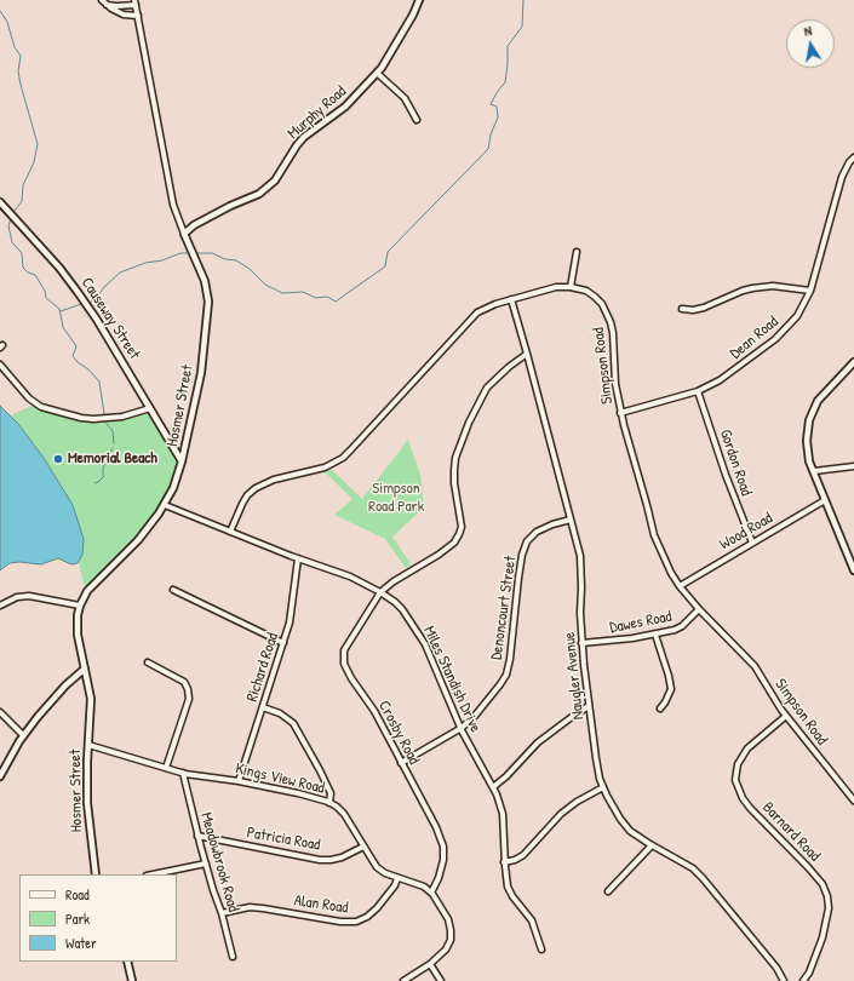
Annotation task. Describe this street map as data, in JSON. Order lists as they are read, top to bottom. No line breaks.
{"streets":{"street":["Murphy Road","Causeway Street","Dean Road","Simpson Road","Hosmer Street","Gordon Road","Wood Road","Denoncourt Street","Dawes Road","Richard Road","Naugler Avenue","Miles Standish Drive","Crosby Road","Kings View Road","Barnard Road","Patricia Road","Meadowbrook Road","Alan Road"]},"crossings":[["Murphy Road","Hosmer Street"],["Causeway Street","Hosmer Street"],["Dean Road","Simpson Road"],["Dean Road","Gordon Road"],["Simpson Road","Wood Road"],["Simpson Road","Dawes Road"],["Simpson Road","Naugler Avenue"],["Simpson Road","Miles Standish Drive"],["Simpson Road","Barnard Road"],["Hosmer Street","Miles Standish Drive"],["Hosmer Street","Kings View Road"],["Gordon Road","Wood Road"],["Denoncourt Street","Naugler Avenue"],["Denoncourt Street","Miles Standish Drive"],["Denoncourt Street","Crosby Road"],["Dawes Road","Naugler Avenue"],["Richard Road","Miles Standish Drive"],["Richard Road","Kings View Road"],["Miles Standish Drive","Crosby Road"],["Crosby Road","Kings View Road"],["Kings View Road","Patricia Road"],["Kings View Road","Meadowbrook Road"],["Kings View Road","Alan Road"],["Patricia Road","Meadowbrook Road"],["Meadowbrook Road","Alan Road"]],"parks":["Simpson Road Park"],"places":["Memorial Beach"],"legend":["Road","Park","Water"],"north":"top"}
